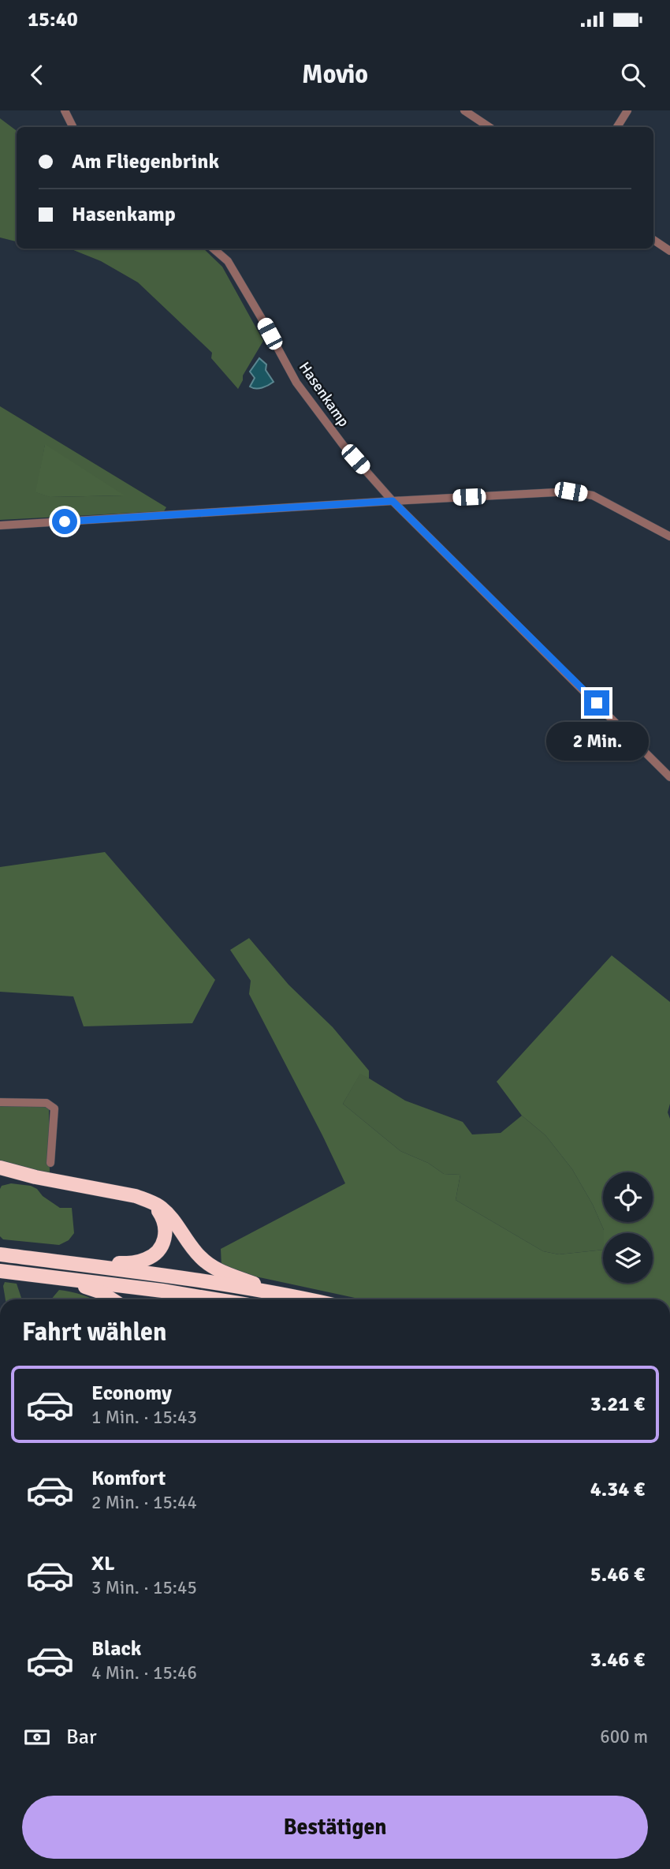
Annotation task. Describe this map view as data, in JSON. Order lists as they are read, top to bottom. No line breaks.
{"streets":{"street":["Hasenkamp"]},"page":{"status":"15:40","header":"Movio","banner":["Am Fliegenbrink","Hasenkamp"],"bubble":"2 Min.","heading":"Fahrt wählen","list":[{"name":"Economy","note":"1 Min. · 15:43","value":"3.21 €"},{"name":"Komfort","note":"2 Min. · 15:44","value":"4.34 €"},{"name":"XL","note":"3 Min. · 15:45","value":"5.46 €"},{"name":"Black","note":"4 Min. · 15:46","value":"3.46 €"}],"pay":["Bar","600 m"],"buttons":"Bestätigen"}}
